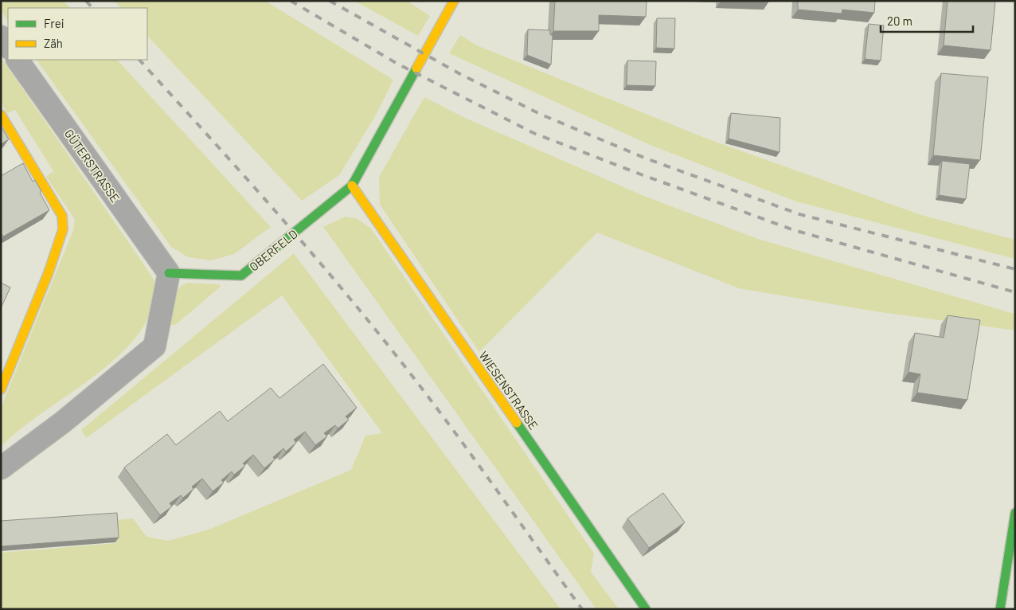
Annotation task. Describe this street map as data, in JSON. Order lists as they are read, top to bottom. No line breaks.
{"streets":{"street":["GÜTERSTRASSE","OBERFELD","WIESENSTRASSE"]},"crossings":[["GÜTERSTRASSE","OBERFELD"],["OBERFELD","WIESENSTRASSE"]],"legend":["Frei","Zäh"],"scale_bar":"20 m"}
